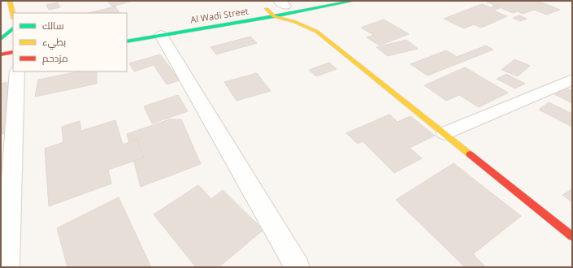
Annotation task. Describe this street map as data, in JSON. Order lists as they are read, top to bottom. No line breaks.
{"streets":{"street":["Al Wadi Street"]},"legend":["سالك","بطيء","مزدحم"]}
